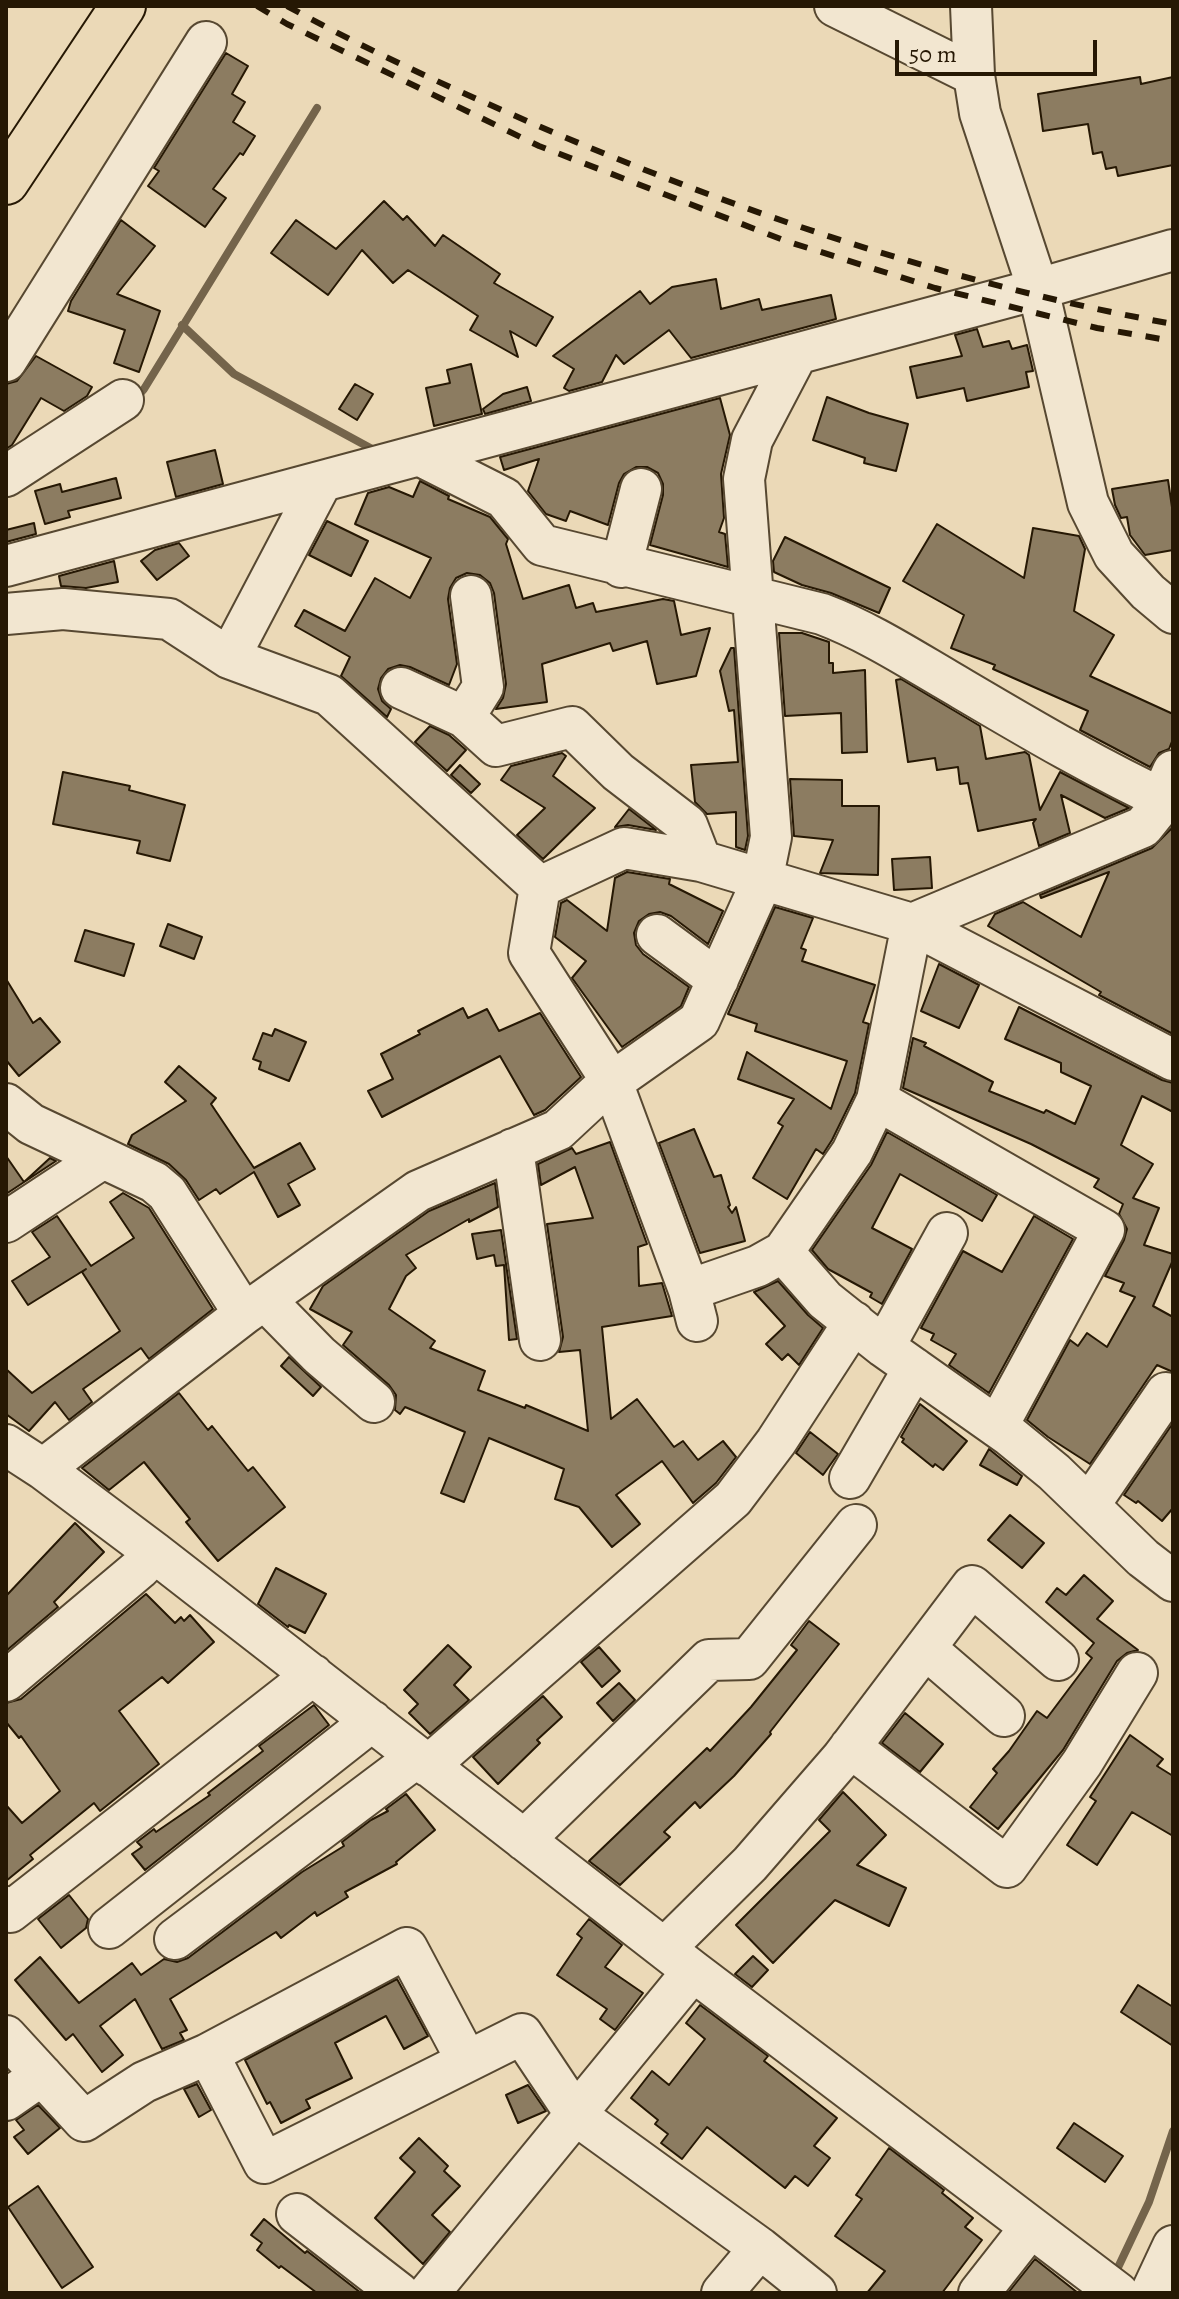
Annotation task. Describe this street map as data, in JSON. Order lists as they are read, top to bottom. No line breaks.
{"scale_bar":"50 m"}
